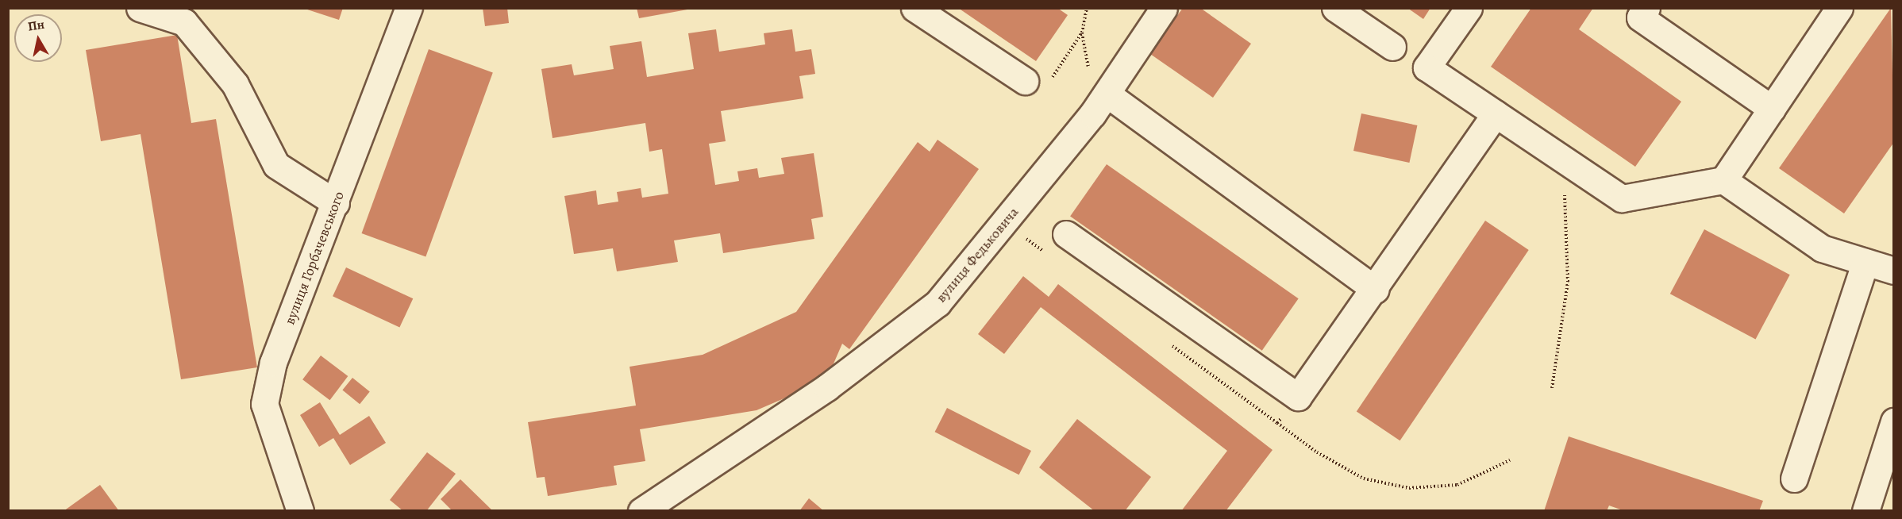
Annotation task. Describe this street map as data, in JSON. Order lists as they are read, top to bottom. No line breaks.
{"streets":{"street":["вулиця Федьковича","вулиця Горбачевського"]},"north":"top"}
